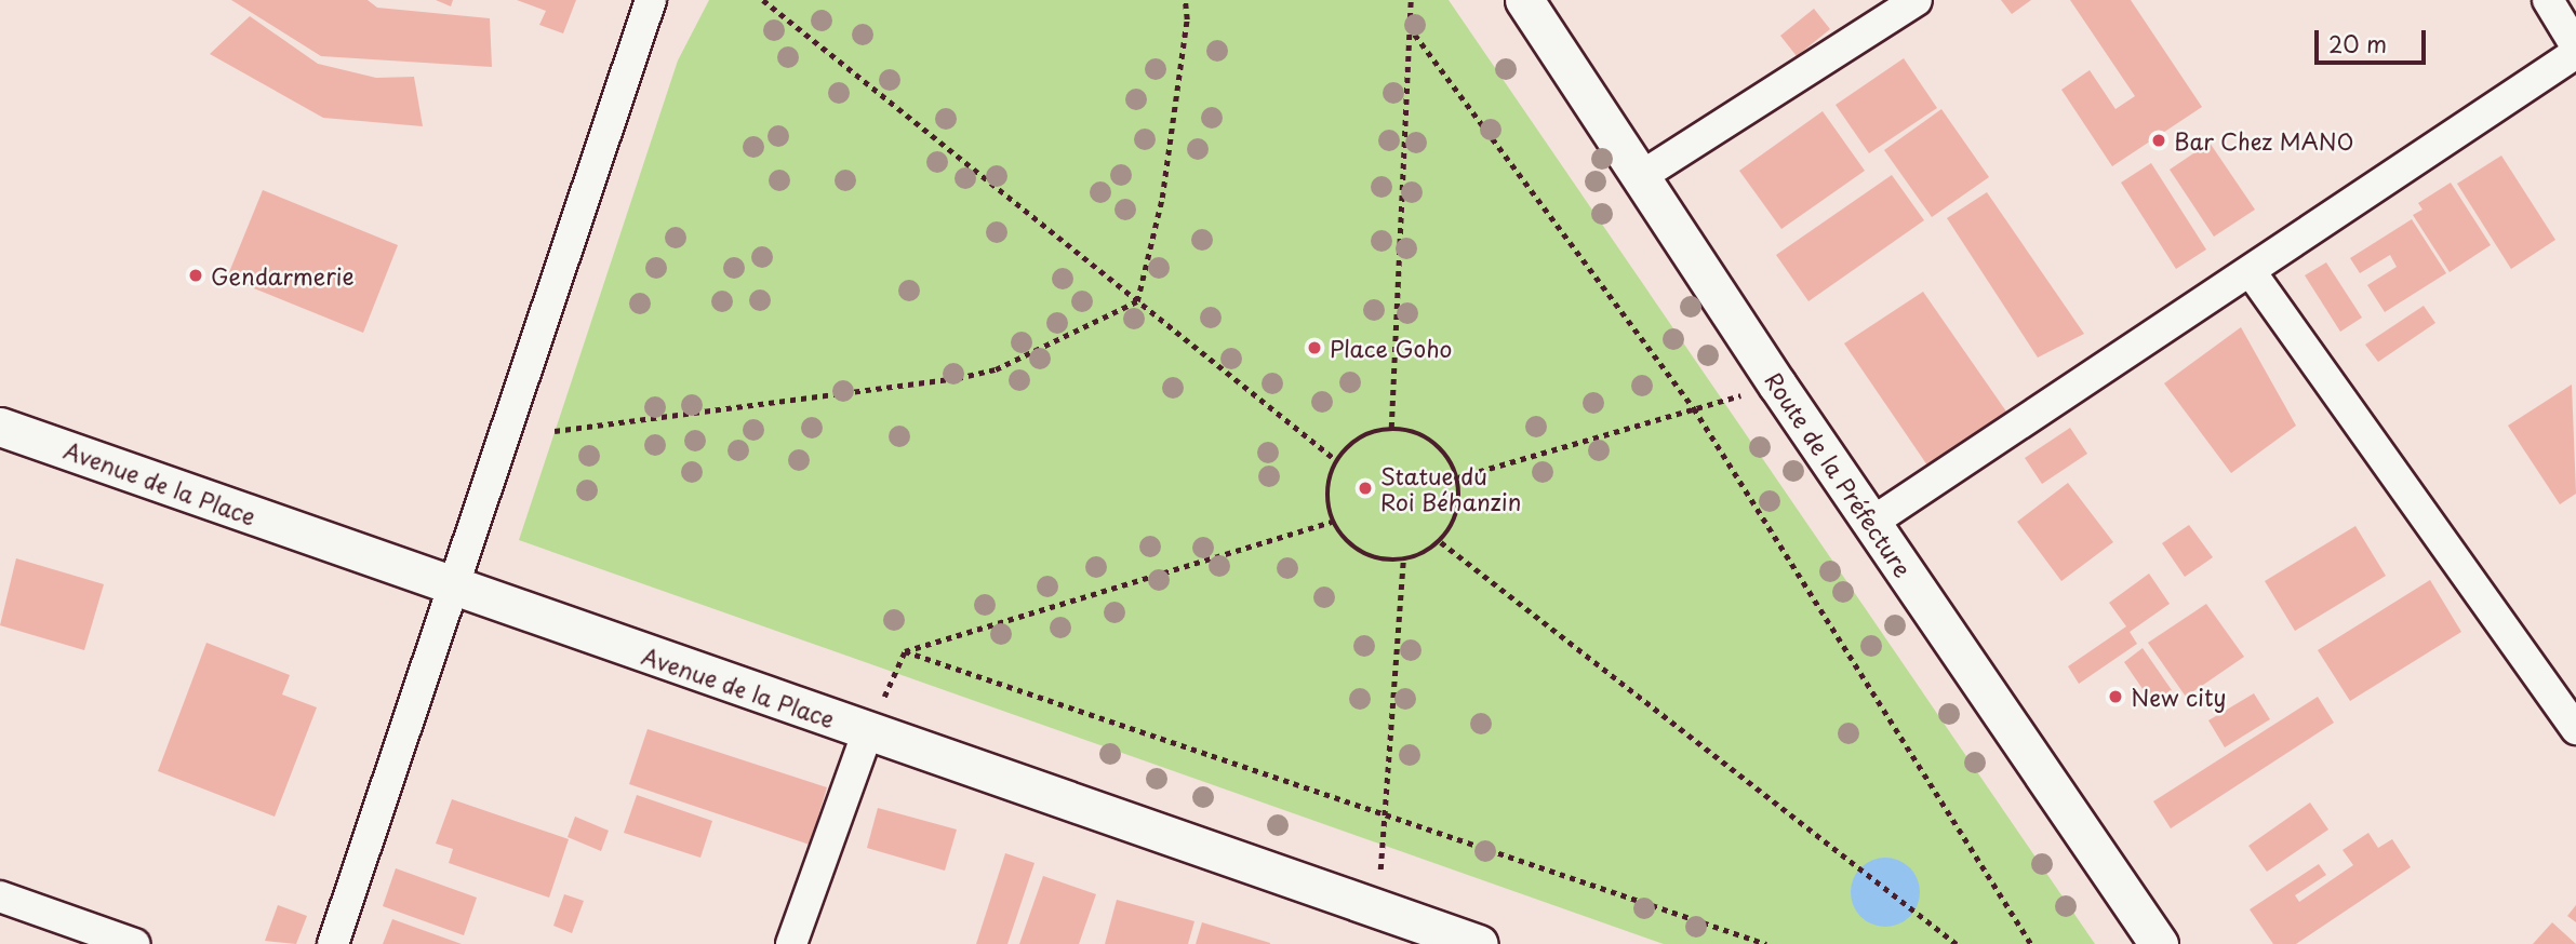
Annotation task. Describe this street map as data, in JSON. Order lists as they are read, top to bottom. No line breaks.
{"streets":{"street":["Route de la Préfecture","Avenue de la Place"]},"places":["Bar Chez MANO","Gendarmerie","Place Goho","Statue du Roi Béhanzin","New city"],"scale_bar":"20 m"}
